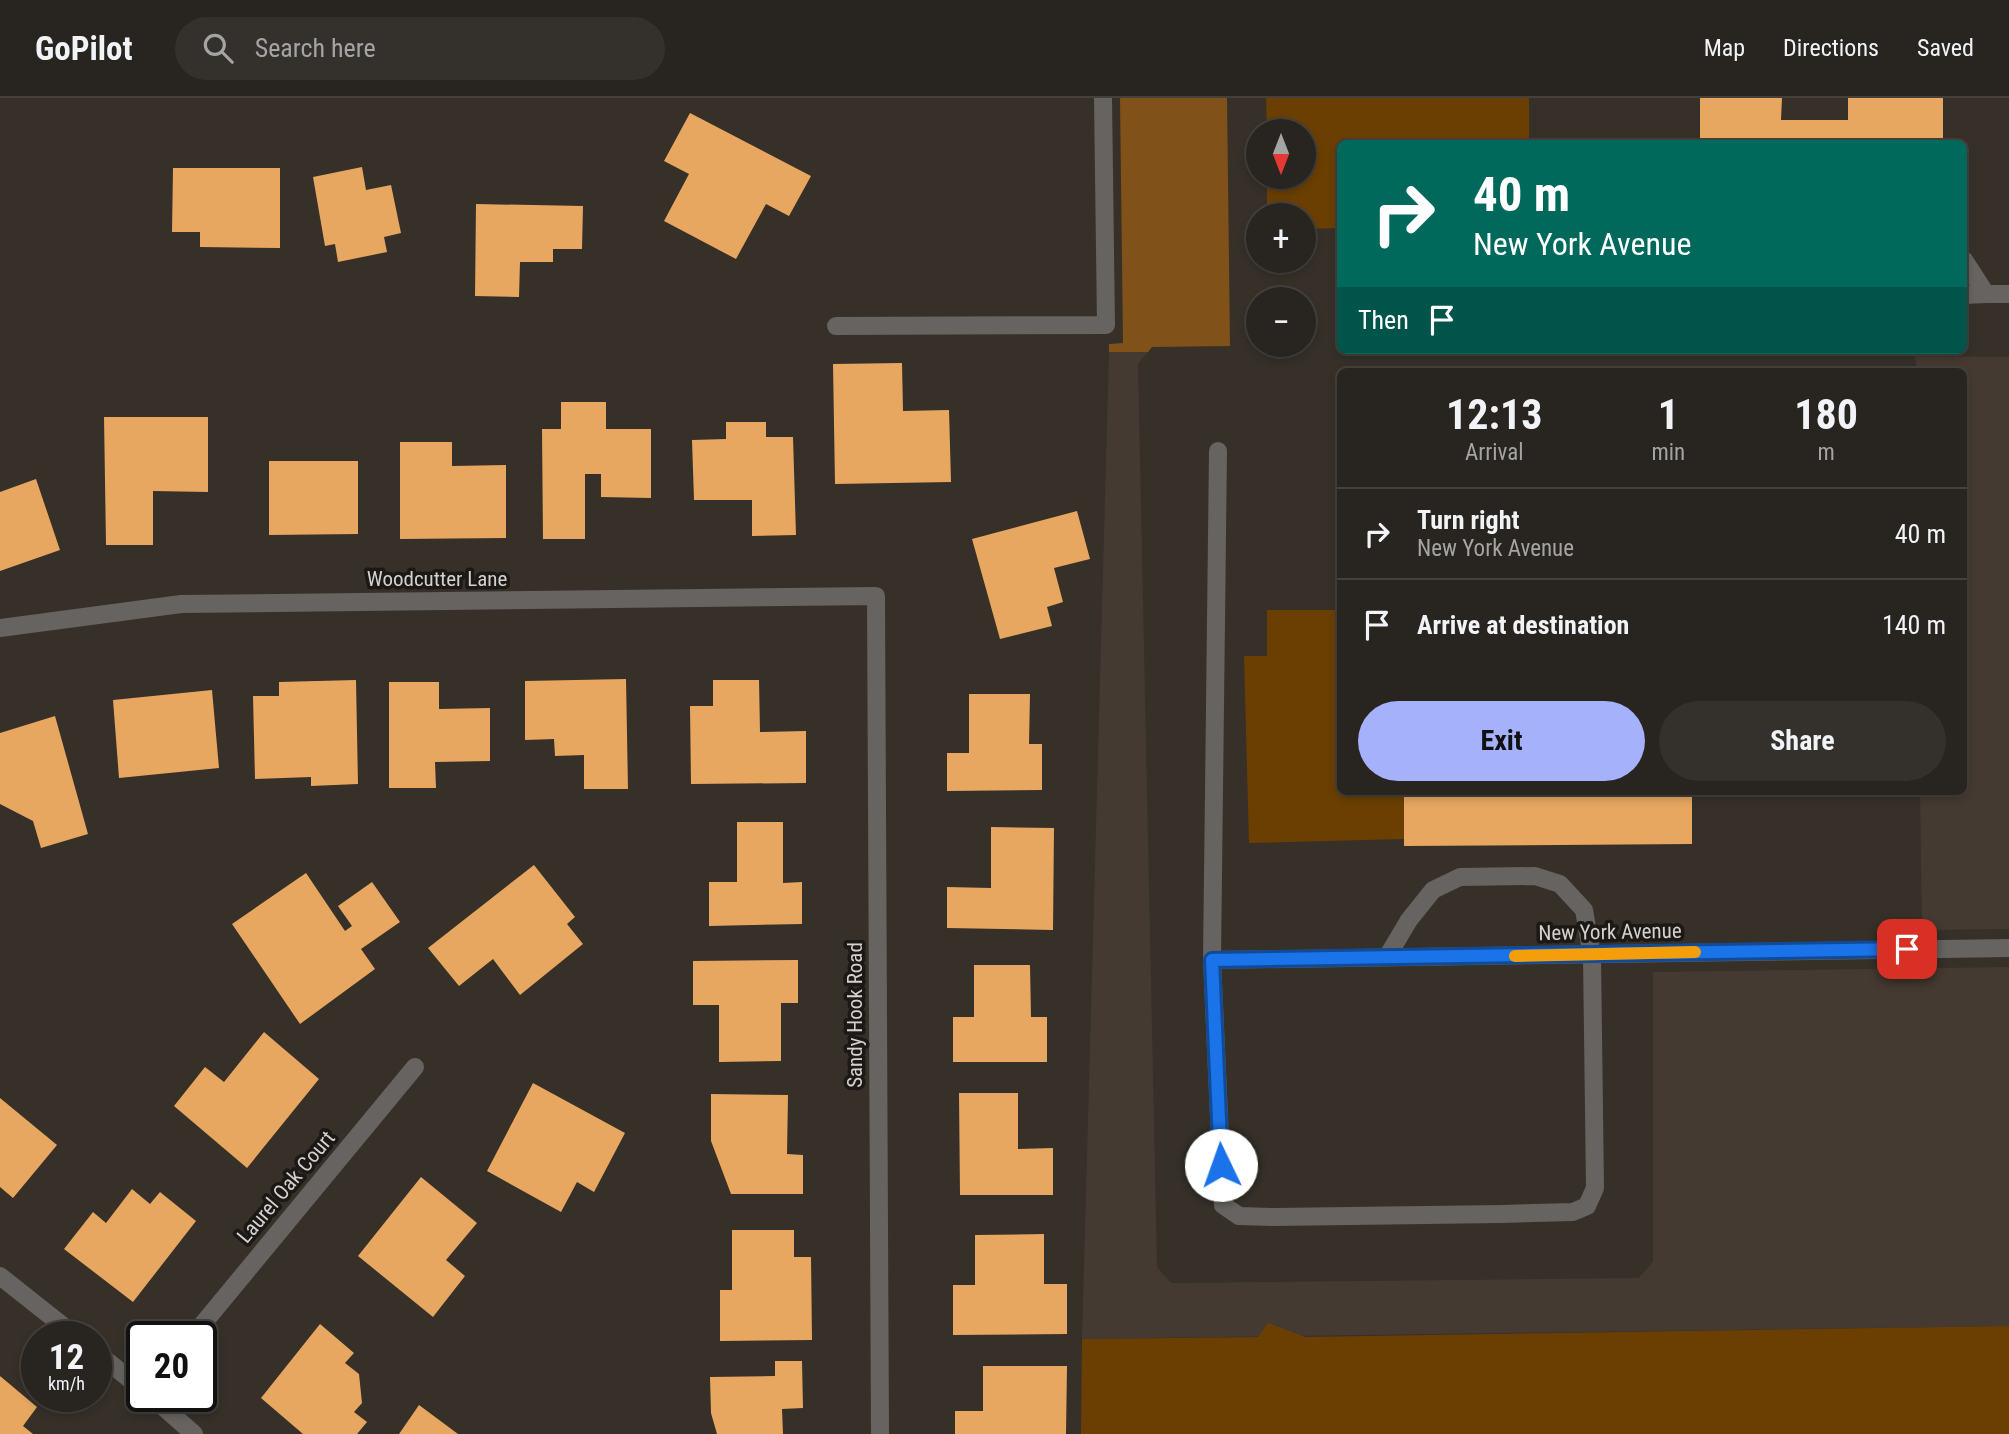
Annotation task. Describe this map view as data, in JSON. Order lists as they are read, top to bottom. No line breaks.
{"streets":{"street":["Woodcutter Lane","New York Avenue","Sandy Hook Road","Laurel Oak Court"]},"crossings":[["Woodcutter Lane","Sandy Hook Road"]],"north":"bottom","page":{"header":"GoPilot","search":"Search here","nav":["Map","Directions","Saved"],"map_buttons":["+","−"],"turn":["40 m","New York Avenue"],"then":"Then","eta":["12:13","Arrival","1","min","180","m"],"list":[{"name":"Turn right","note":"New York Avenue","value":"40 m"},{"name":"Arrive at destination","value":"140 m"}],"buttons":["Exit","Share"],"speed":"12 km/h","limit":"20"}}
